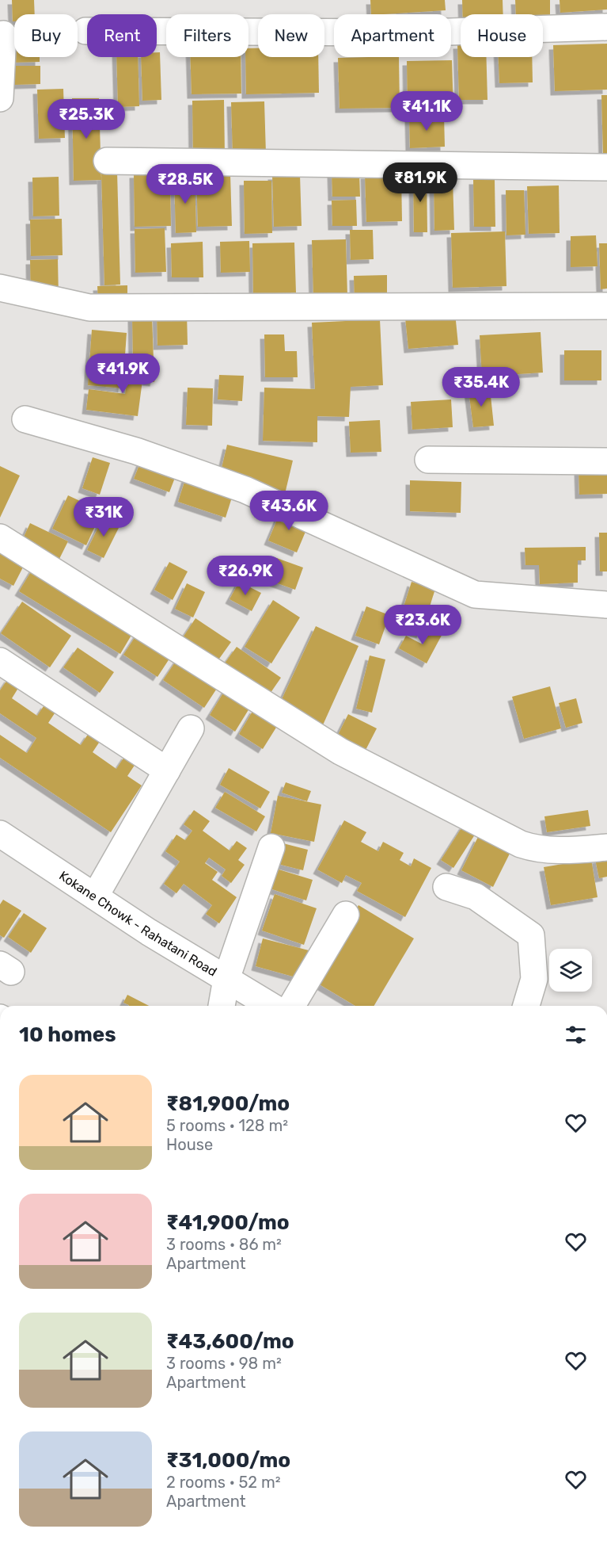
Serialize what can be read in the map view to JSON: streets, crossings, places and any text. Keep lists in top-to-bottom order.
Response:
{
  "streets": {
    "street": ["Kokane Chowk - Rahatani Road"]
  },
  "page": {
    "chip": [
      "Buy",
      "Rent",
      "Filters",
      "New",
      "Apartment",
      "House"
    ],
    "price": [
      "₹41.1K",
      "₹25.3K",
      "₹81.9K",
      "₹28.5K",
      "₹41.9K",
      "₹35.4K",
      "₹43.6K",
      "₹31K",
      "₹26.9K",
      "₹23.6K"
    ],
    "heading": "10 homes",
    "list": [
      {
        "name": "₹81,900/mo",
        "note": "5 rooms · 128 m² · House"
      },
      {
        "name": "₹41,900/mo",
        "note": "3 rooms · 86 m² · Apartment"
      },
      {
        "name": "₹43,600/mo",
        "note": "3 rooms · 98 m² · Apartment"
      },
      {
        "name": "₹31,000/mo",
        "note": "2 rooms · 52 m² · Apartment"
      }
    ]
  }
}
